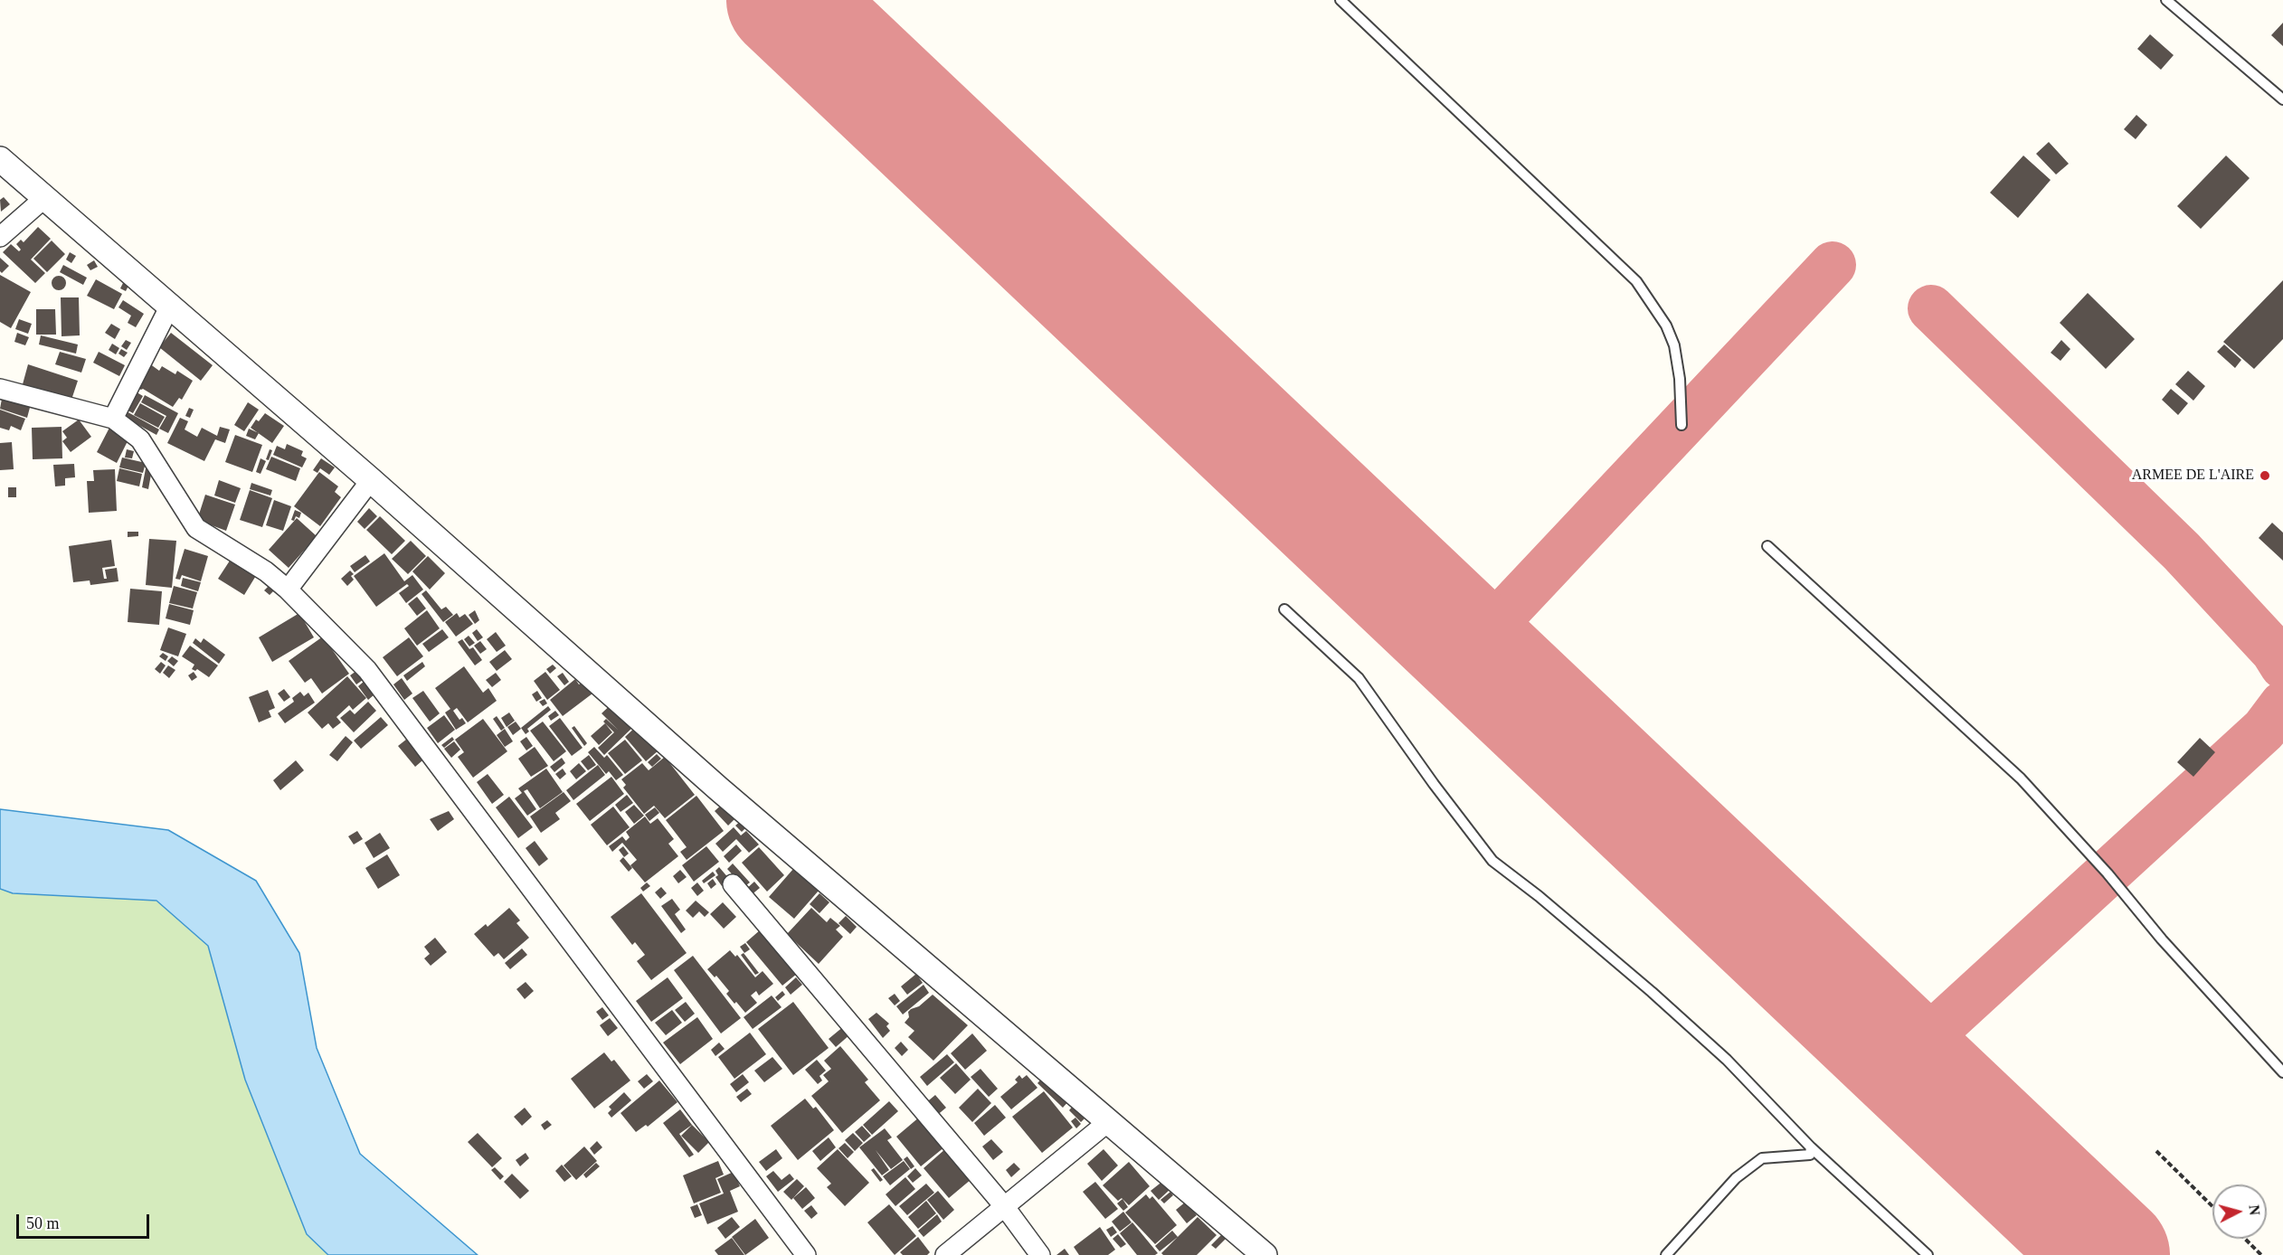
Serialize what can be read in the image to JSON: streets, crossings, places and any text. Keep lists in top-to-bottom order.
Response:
{
  "places": ["ARMEE DE L'AIRE"],
  "scale_bar": "50 m",
  "north": "right"
}
